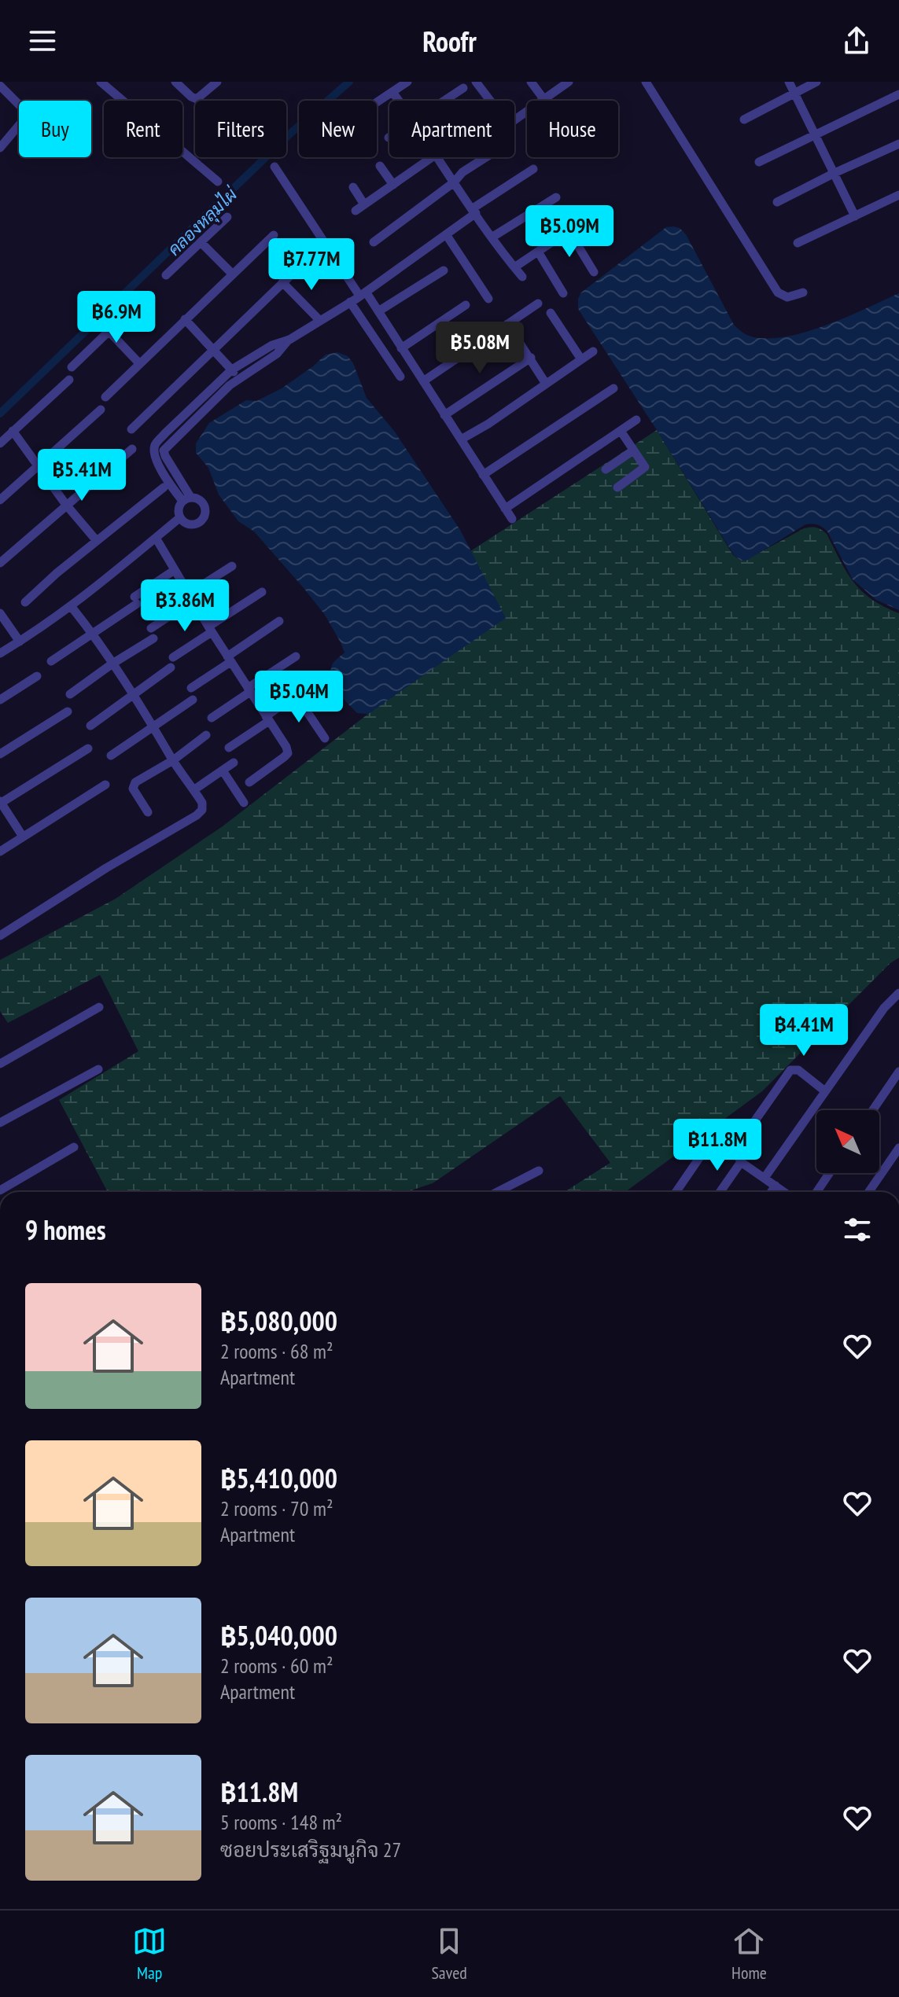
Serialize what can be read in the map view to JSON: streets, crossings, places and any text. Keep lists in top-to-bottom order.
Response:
{
  "water": ["คลองหลุมไผ่"],
  "north": "top left",
  "page": {
    "header": "Roofr",
    "chip": [
      "Buy",
      "Rent",
      "Filters",
      "New",
      "Apartment",
      "House"
    ],
    "price": [
      "฿5.09M",
      "฿7.77M",
      "฿6.9M",
      "฿5.08M",
      "฿5.41M",
      "฿3.86M",
      "฿5.04M",
      "฿4.41M",
      "฿11.8M"
    ],
    "heading": "9 homes",
    "list": [
      {
        "name": "฿5,080,000",
        "note": "2 rooms · 68 m² · Apartment"
      },
      {
        "name": "฿5,410,000",
        "note": "2 rooms · 70 m² · Apartment"
      },
      {
        "name": "฿5,040,000",
        "note": "2 rooms · 60 m² · Apartment"
      },
      {
        "name": "฿11.8M",
        "note": "5 rooms · 148 m² · ซอยประเสริฐมนูกิจ 27"
      }
    ],
    "tabs": ["Map", "Saved", "Home"]
  }
}
